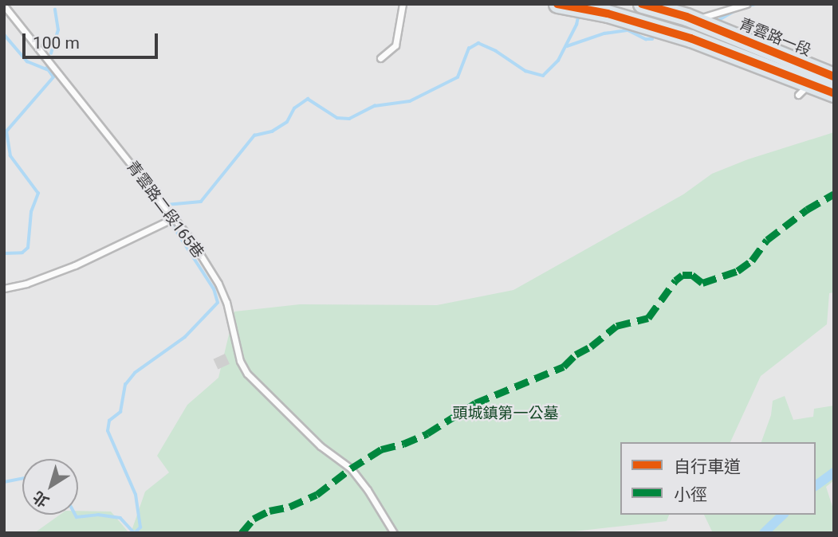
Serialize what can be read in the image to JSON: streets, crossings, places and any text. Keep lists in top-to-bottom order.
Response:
{
  "streets": {
    "main road": ["青雲路一段"],
    "lane": ["青雲路二段165巷"]
  },
  "parks": ["頭城鎮第一公墓"],
  "legend": ["自行車道", "小徑"],
  "scale_bar": "100 m",
  "north": "bottom left"
}
